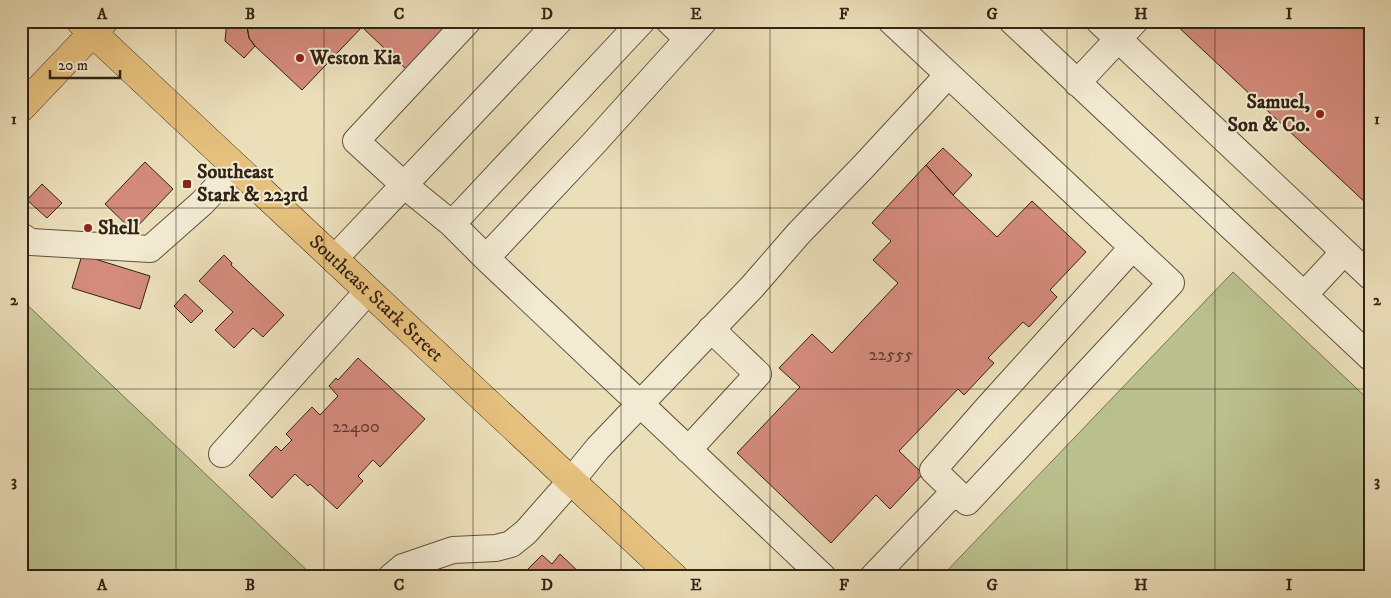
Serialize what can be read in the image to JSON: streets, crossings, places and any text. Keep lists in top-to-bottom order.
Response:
{
  "streets": {
    "main road": ["Southeast Stark Street"]
  },
  "places": {
    "other": ["Weston Kia", "Samuel, Son & Co.", "Shell"],
    "transit": ["Southeast Stark & 223rd"]
  },
  "house_numbers": ["22555", "22400"],
  "scale_bar": "20 m",
  "grid": {
    "columns": [
      "A",
      "B",
      "C",
      "D",
      "E",
      "F",
      "G",
      "H",
      "I"
    ],
    "rows": ["1", "2", "3"]
  }
}
